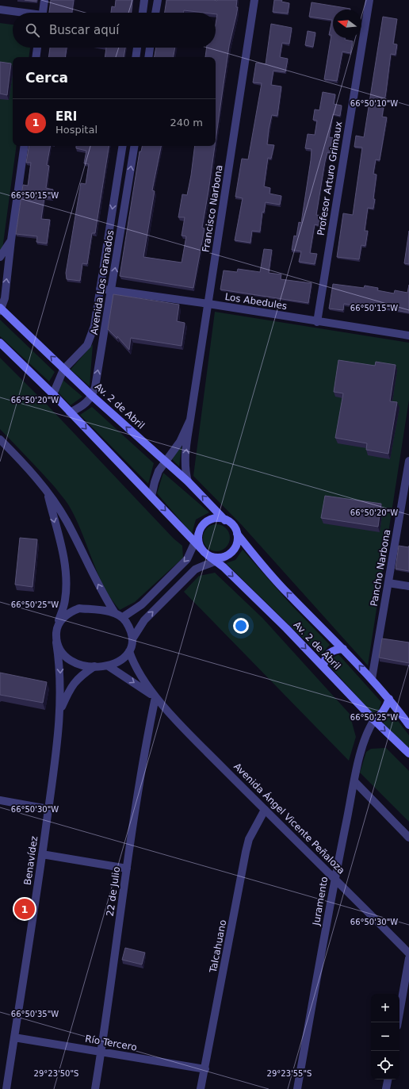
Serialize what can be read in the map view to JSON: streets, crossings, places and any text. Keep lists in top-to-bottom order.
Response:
{
  "streets": {
    "main road": ["Av. 2 de Abril"],
    "street": [
      "Profesor Arturo Grimaux",
      "Francisco Narbona",
      "Avenida Los Granados",
      "Los Abedules",
      "Pancho Narbona",
      "Avenida Ángel Vicente Peñaloza",
      "Benavídez",
      "22 de Julio",
      "Juramento",
      "Talcahuano",
      "Río Tercero"
    ]
  },
  "crossings": [
    ["Profesor Arturo Grimaux", "Los Abedules"],
    ["Francisco Narbona", "Los Abedules"],
    ["Francisco Narbona", "Av. 2 de Abril"],
    ["Avenida Los Granados", "Los Abedules"],
    ["Avenida Los Granados", "Av. 2 de Abril"],
    ["Av. 2 de Abril", "Pancho Narbona"],
    ["Av. 2 de Abril", "Juramento"],
    ["Avenida Ángel Vicente Peñaloza", "Benavídez"],
    ["Avenida Ángel Vicente Peñaloza", "22 de Julio"],
    ["Avenida Ángel Vicente Peñaloza", "Juramento"],
    ["Avenida Ángel Vicente Peñaloza", "Talcahuano"],
    ["Benavídez", "Río Tercero"],
    ["22 de Julio", "Río Tercero"],
    ["Talcahuano", "Río Tercero"]
  ],
  "north": "left",
  "page": {
    "search": "Buscar aquí",
    "heading": "Cerca",
    "list": [
      {
        "mark": "1",
        "name": "ERI",
        "note": "Hospital",
        "value": "240 m"
      }
    ],
    "pins": "1",
    "map_buttons": ["+", "−"]
  },
  "coordinates": [
    "66°50'10\"W",
    "66°50'15\"W",
    "66°50'20\"W",
    "66°50'25\"W",
    "66°50'30\"W",
    "66°50'35\"W",
    "29°23'50\"S",
    "29°23'55\"S"
  ]
}
